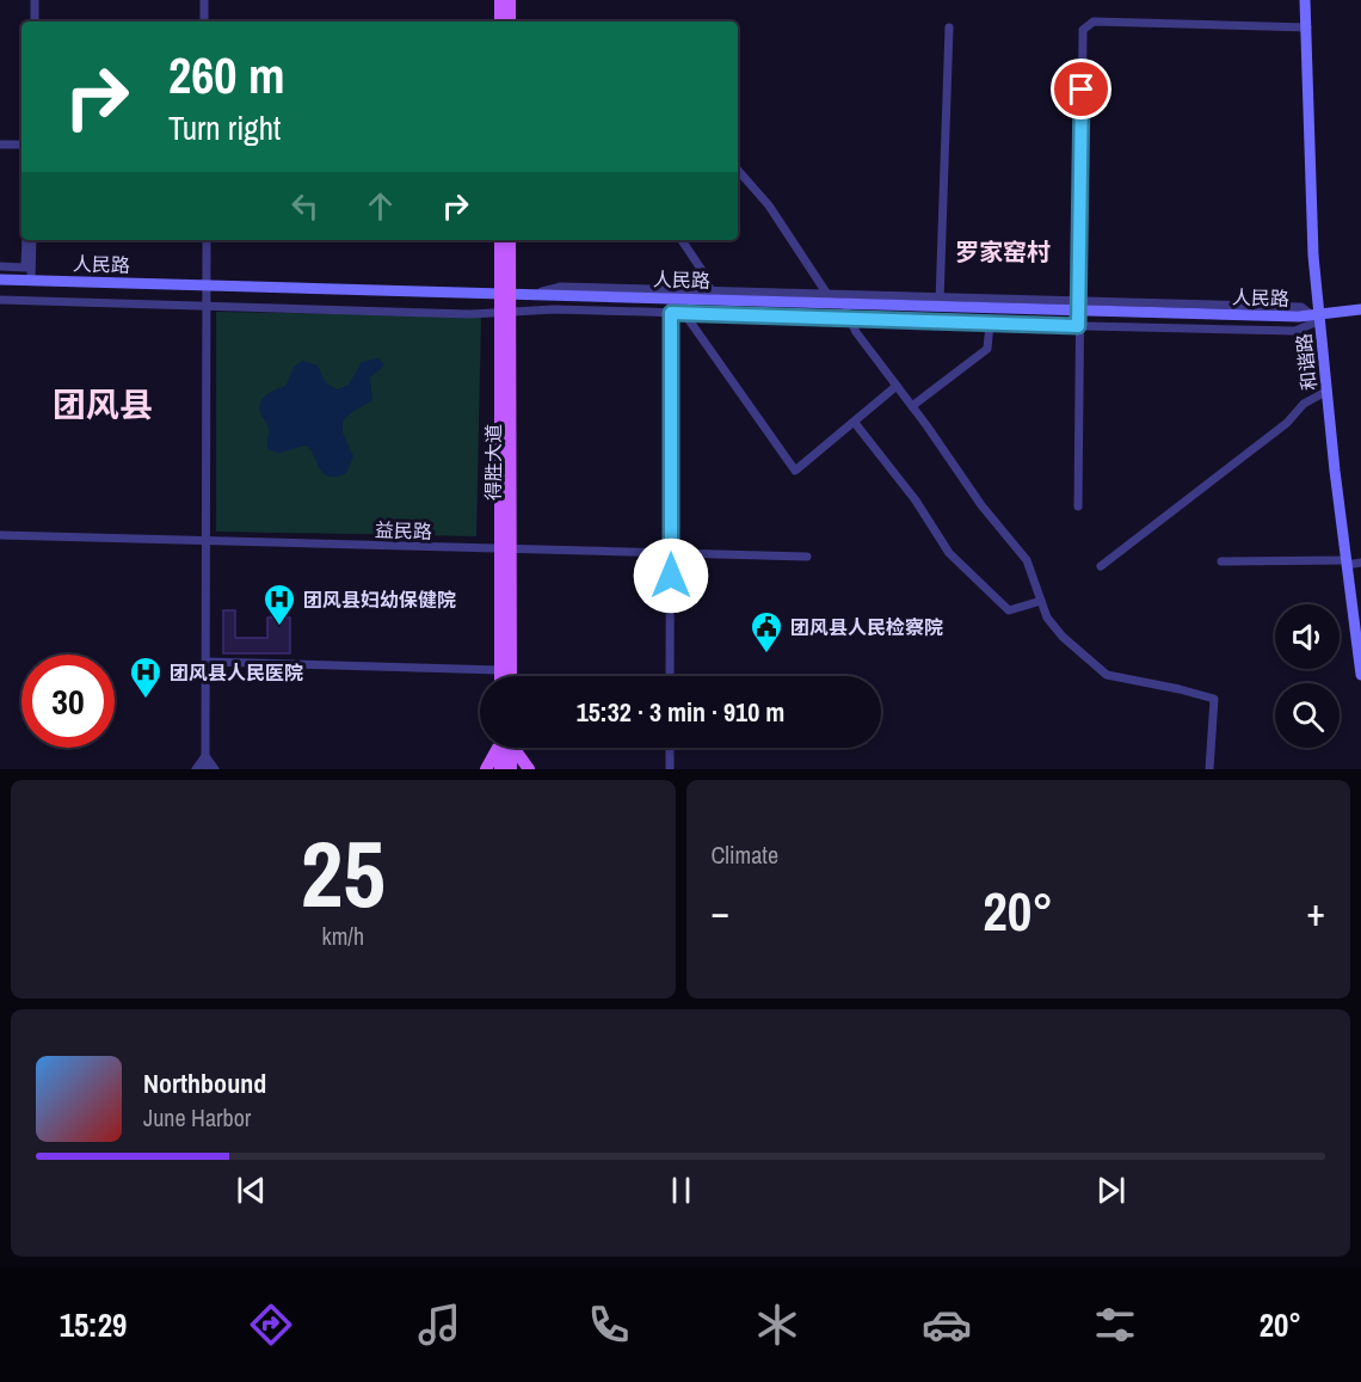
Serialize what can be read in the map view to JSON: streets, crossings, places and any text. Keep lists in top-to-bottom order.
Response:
{
  "streets": {
    "main road": ["得胜大道"],
    "street": ["人民路", "和谐路", "益民路"]
  },
  "crossings": [
    ["人民路", "和谐路"],
    ["人民路", "得胜大道"],
    ["得胜大道", "益民路"]
  ],
  "districts": ["罗家窑村", "团风县"],
  "places": {
    "hospital": ["团风县妇幼保健院", "团风县人民医院"],
    "public building": ["团风县人民检察院"]
  },
  "page": {
    "turn": ["260 m", "Turn right"],
    "limit": "30",
    "trip": "15:32 · 3 min · 910 m",
    "tile": [
      ["25", "km/h"],
      "Climate"
    ],
    "heat": ["−", "20°", "+"],
    "song": ["Northbound", "June Harbor"],
    "tabs": ["15:29", "20°"]
  }
}
